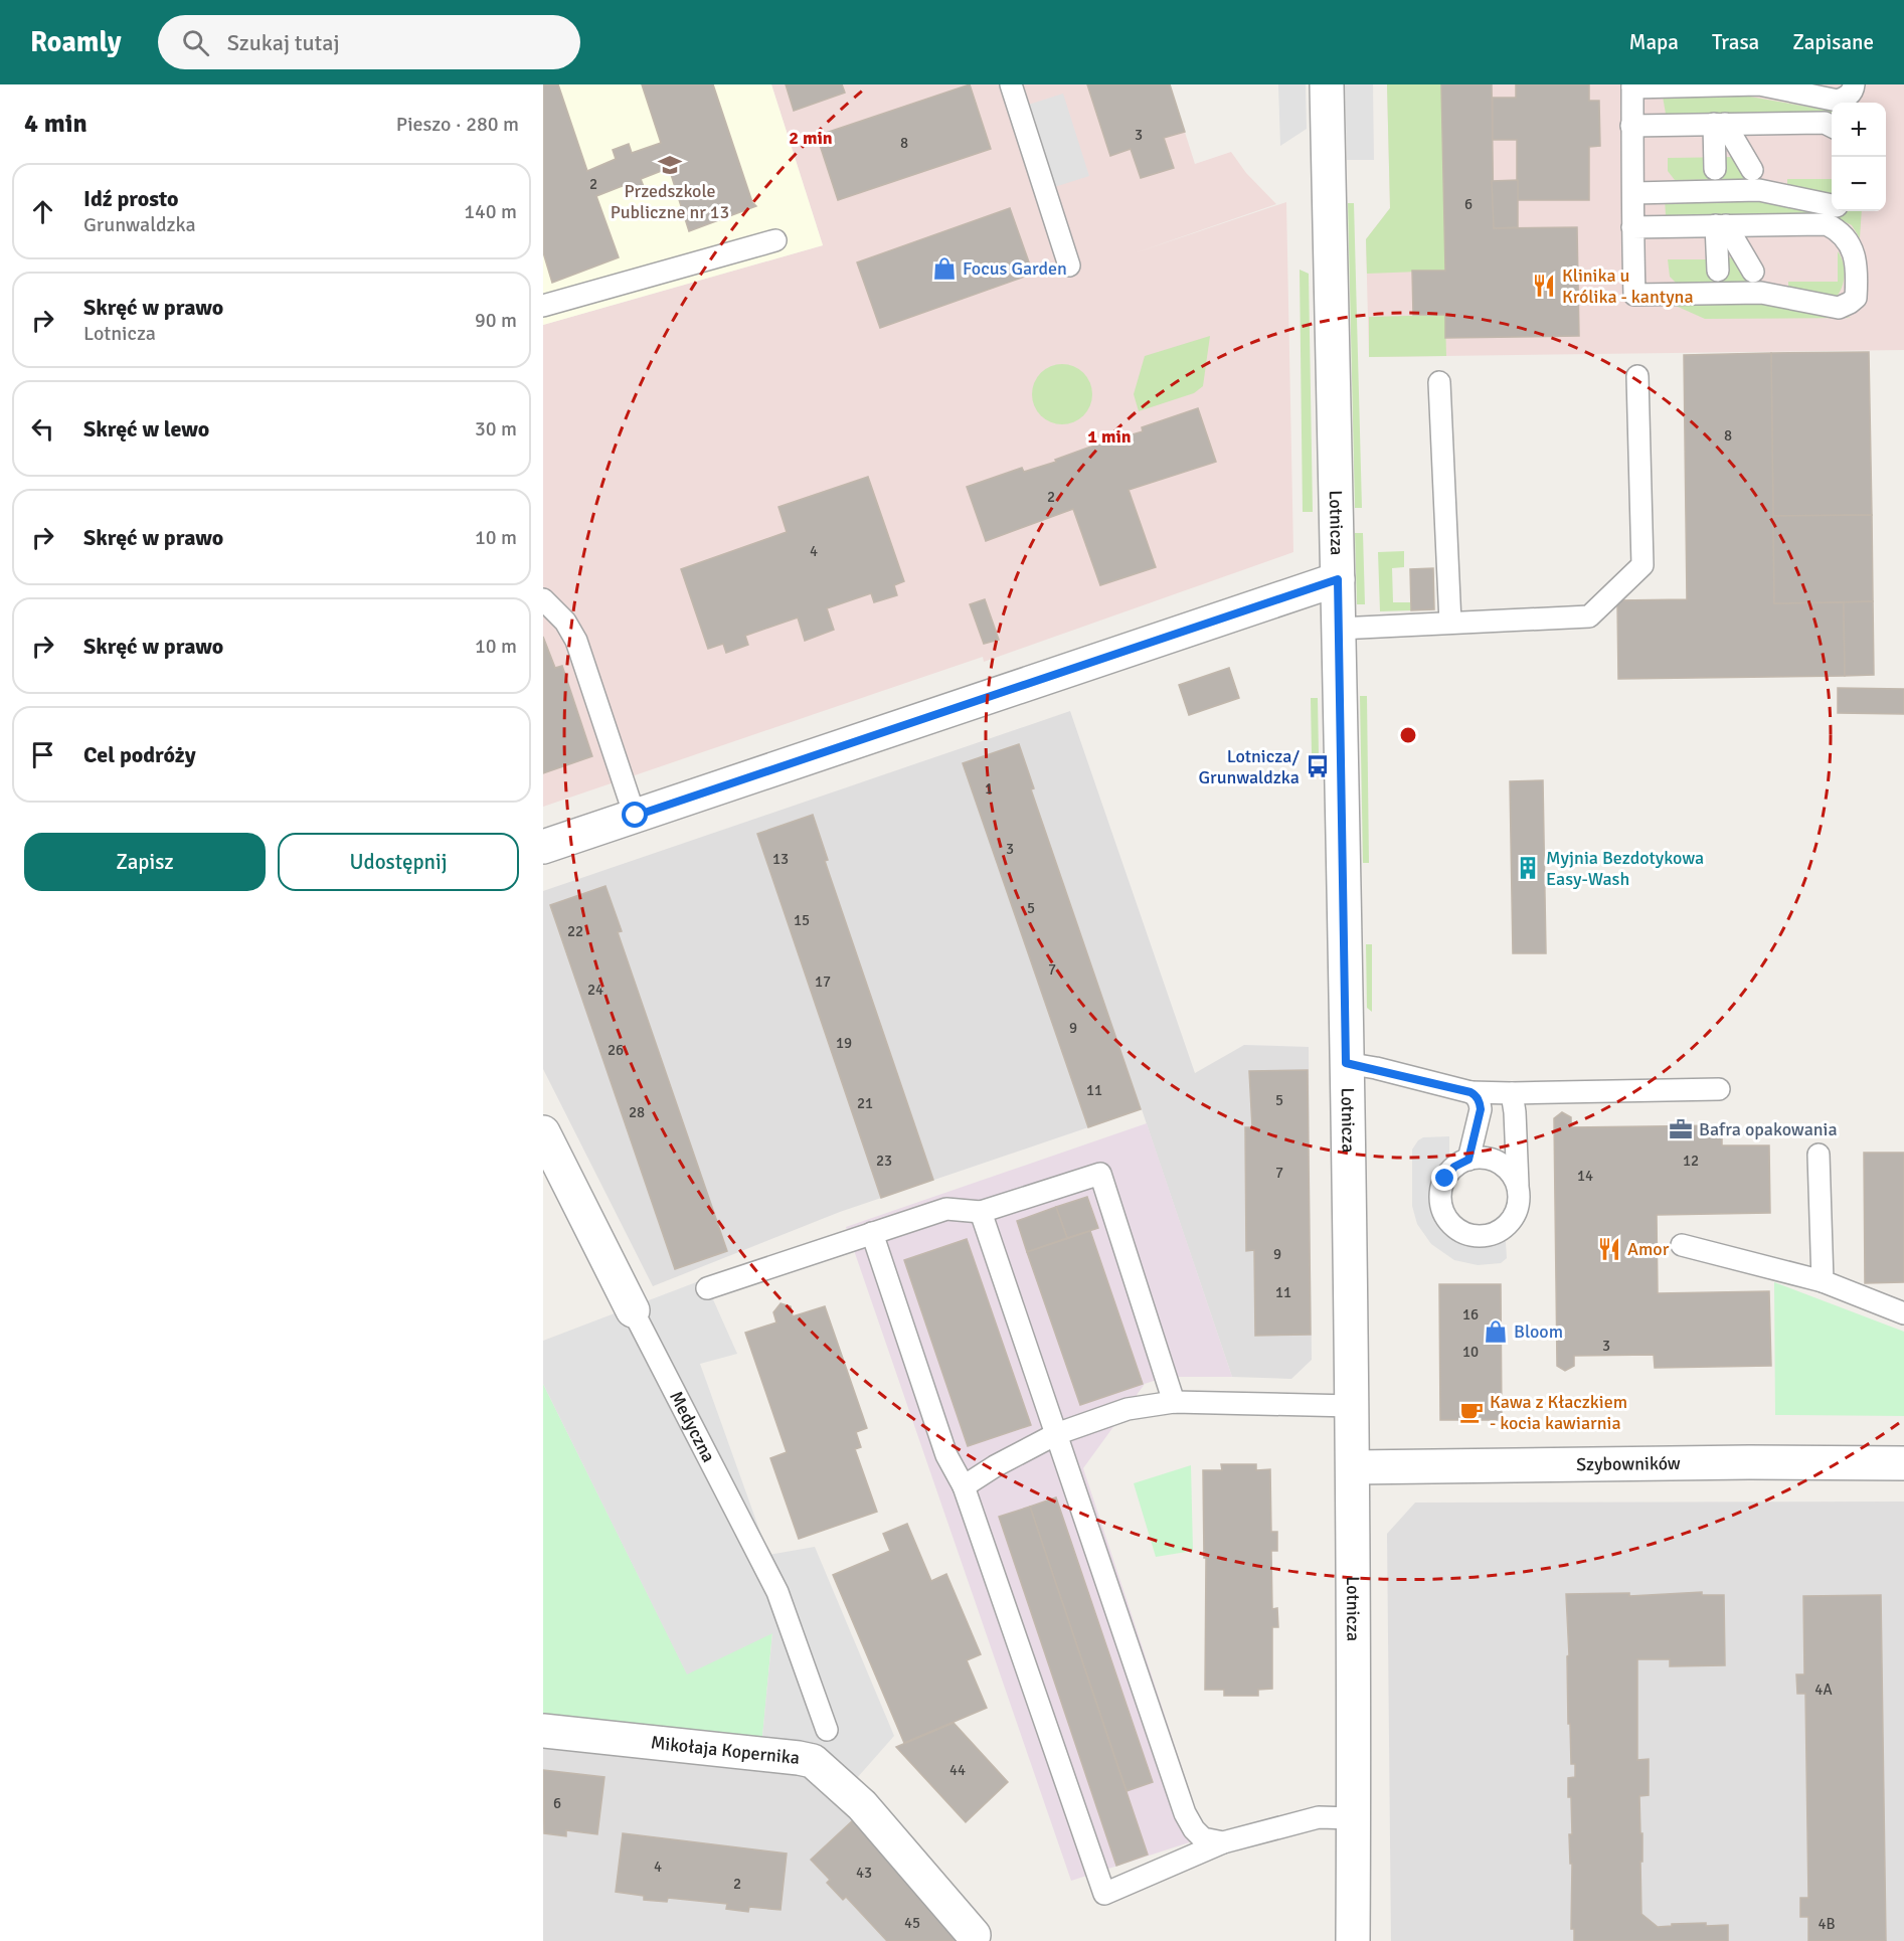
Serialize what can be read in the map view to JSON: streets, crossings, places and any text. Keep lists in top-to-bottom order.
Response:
{
  "streets": {
    "street": [
      "Lotnicza",
      "Medyczna",
      "Szybowników",
      "Mikołaja Kopernika"
    ]
  },
  "crossings": [
    ["Lotnicza", "Szybowników"]
  ],
  "places": {
    "school or university": ["Przedszkole Publiczne nr 13"],
    "shop": ["Focus Garden", "Bloom"],
    "restaurant": ["Klinika u Królika - kantyna", "Amor"],
    "bus stop": ["Lotnicza/ Grunwaldzka"],
    "building": ["Myjnia Bezdotykowa Easy-Wash"],
    "office": ["Bafra opakowania"],
    "cafe": ["Kawa z Kłaczkiem - kocia kawiarnia"]
  },
  "house_numbers": [
    "3",
    "8",
    "2",
    "6",
    "8",
    "2",
    "4",
    "1",
    "3",
    "13",
    "5",
    "15",
    "22",
    "7",
    "17",
    "24",
    "9",
    "19",
    "26",
    "11",
    "5",
    "21",
    "28",
    "23",
    "12",
    "7",
    "14",
    "9",
    "11",
    "16",
    "3",
    "10",
    "4A",
    "44",
    "6",
    "4",
    "43",
    "2",
    "45",
    "4B"
  ],
  "page": {
    "header": "Roamly",
    "search": "Szukaj tutaj",
    "nav": ["Mapa", "Trasa", "Zapisane"],
    "heading": ["4 min", "Pieszo · 280 m"],
    "map_buttons": ["+", "−"],
    "list": [
      ["Idź prosto", "Grunwaldzka", "140 m"],
      ["Skręć w prawo", "Lotnicza", "90 m"],
      ["Skręć w lewo", "30 m"],
      ["Skręć w prawo", "10 m"],
      ["Skręć w prawo", "10 m"],
      "Cel podróży"
    ],
    "buttons": ["Zapisz", "Udostępnij"]
  },
  "rings": ["2 min", "1 min"]
}
